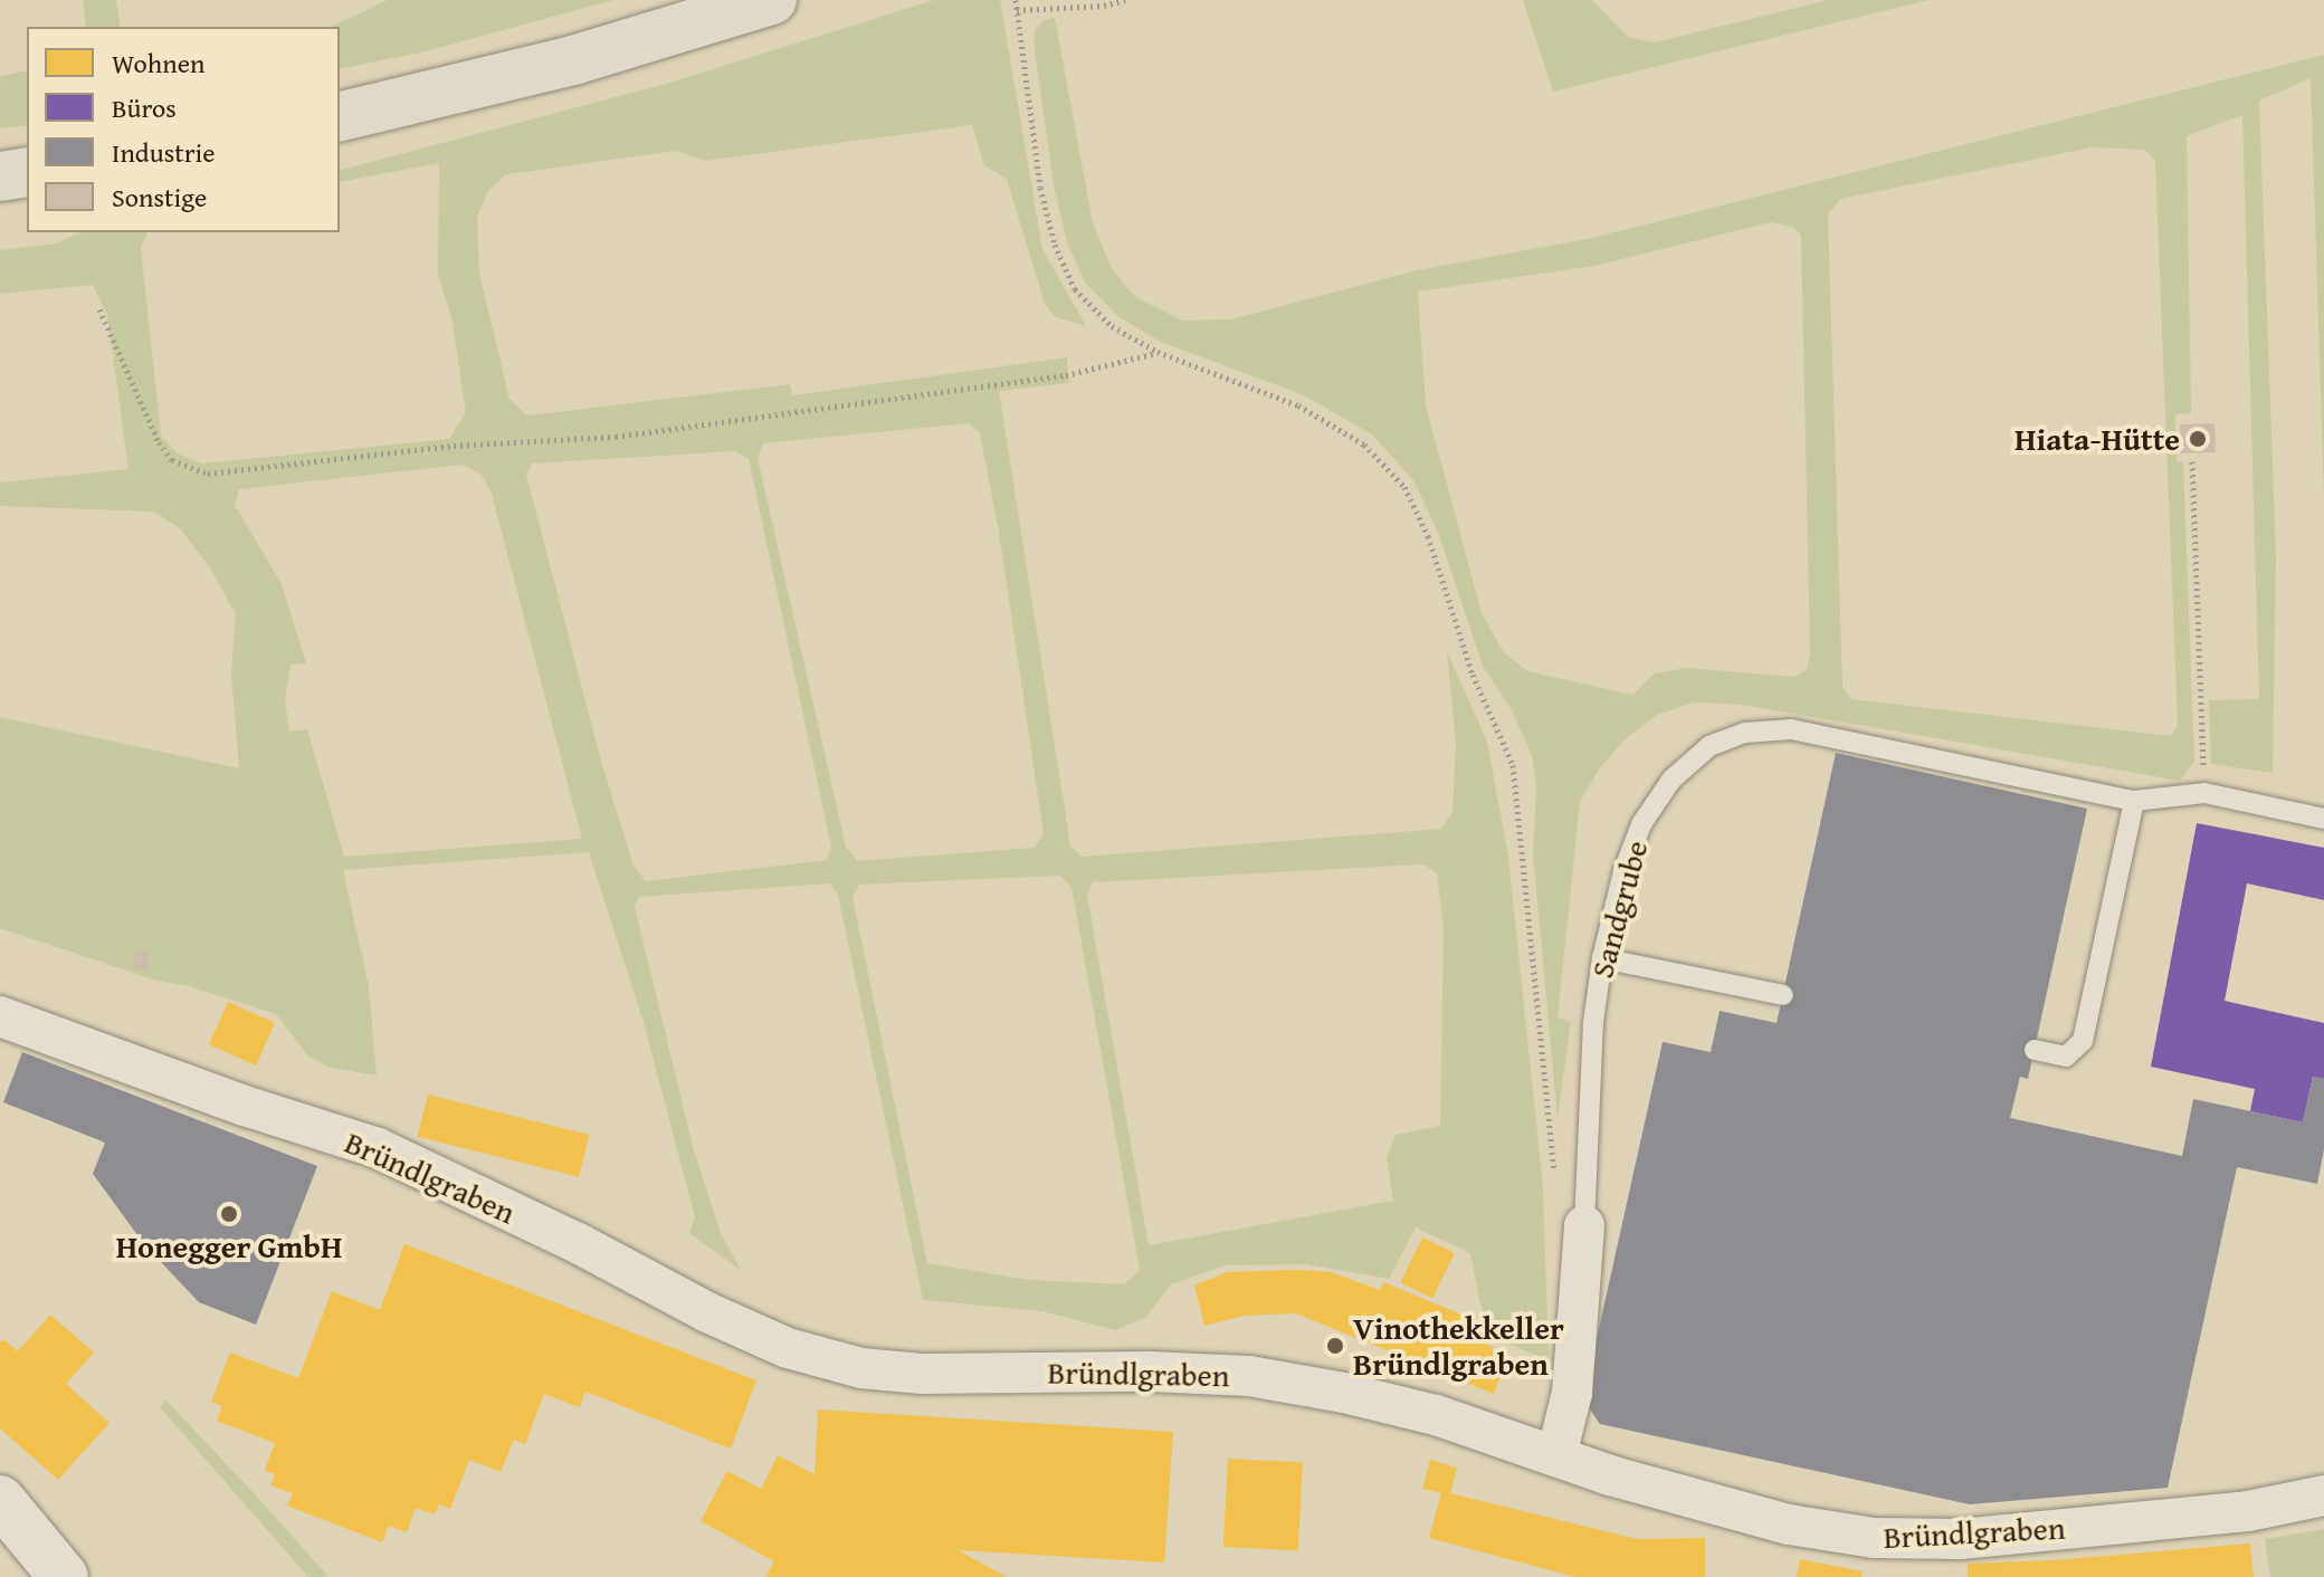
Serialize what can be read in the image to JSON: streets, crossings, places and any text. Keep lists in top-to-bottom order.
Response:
{
  "streets": {
    "street": ["Sandgrube", "Bründlgraben"]
  },
  "crossings": [
    ["Sandgrube", "Bründlgraben"]
  ],
  "places": ["Hiata-Hütte", "Honegger GmbH", "Vinothekkeller Bründlgraben"],
  "legend": [
    "Wohnen",
    "Büros",
    "Industrie",
    "Sonstige"
  ]
}
